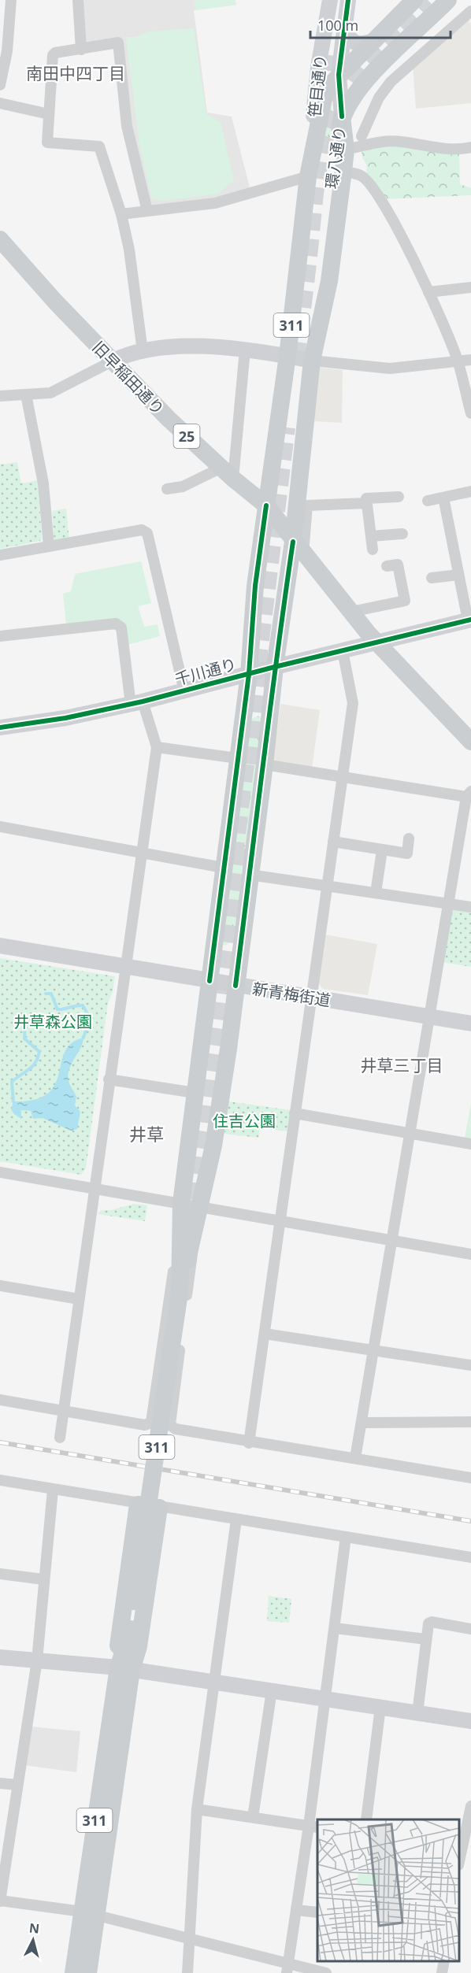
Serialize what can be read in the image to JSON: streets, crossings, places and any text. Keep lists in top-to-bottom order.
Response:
{
  "streets": {
    "main road": [
      "笹目通り",
      "環八通り",
      "311",
      "旧早稲田通り",
      "25",
      "千川通り",
      "新青梅街道"
    ]
  },
  "crossings": [
    ["笹目通り", "環八通り"],
    ["笹目通り", "311"],
    ["環八通り", "311"],
    ["311", "旧早稲田通り"],
    ["311", "千川通り"],
    ["311", "新青梅街道"],
    ["旧早稲田通り", "千川通り"]
  ],
  "districts": ["南田中四丁目", "井草三丁目", "井草"],
  "parks": ["井草森公園", "住吉公園"],
  "scale_bar": "100 m",
  "north": "top"
}
